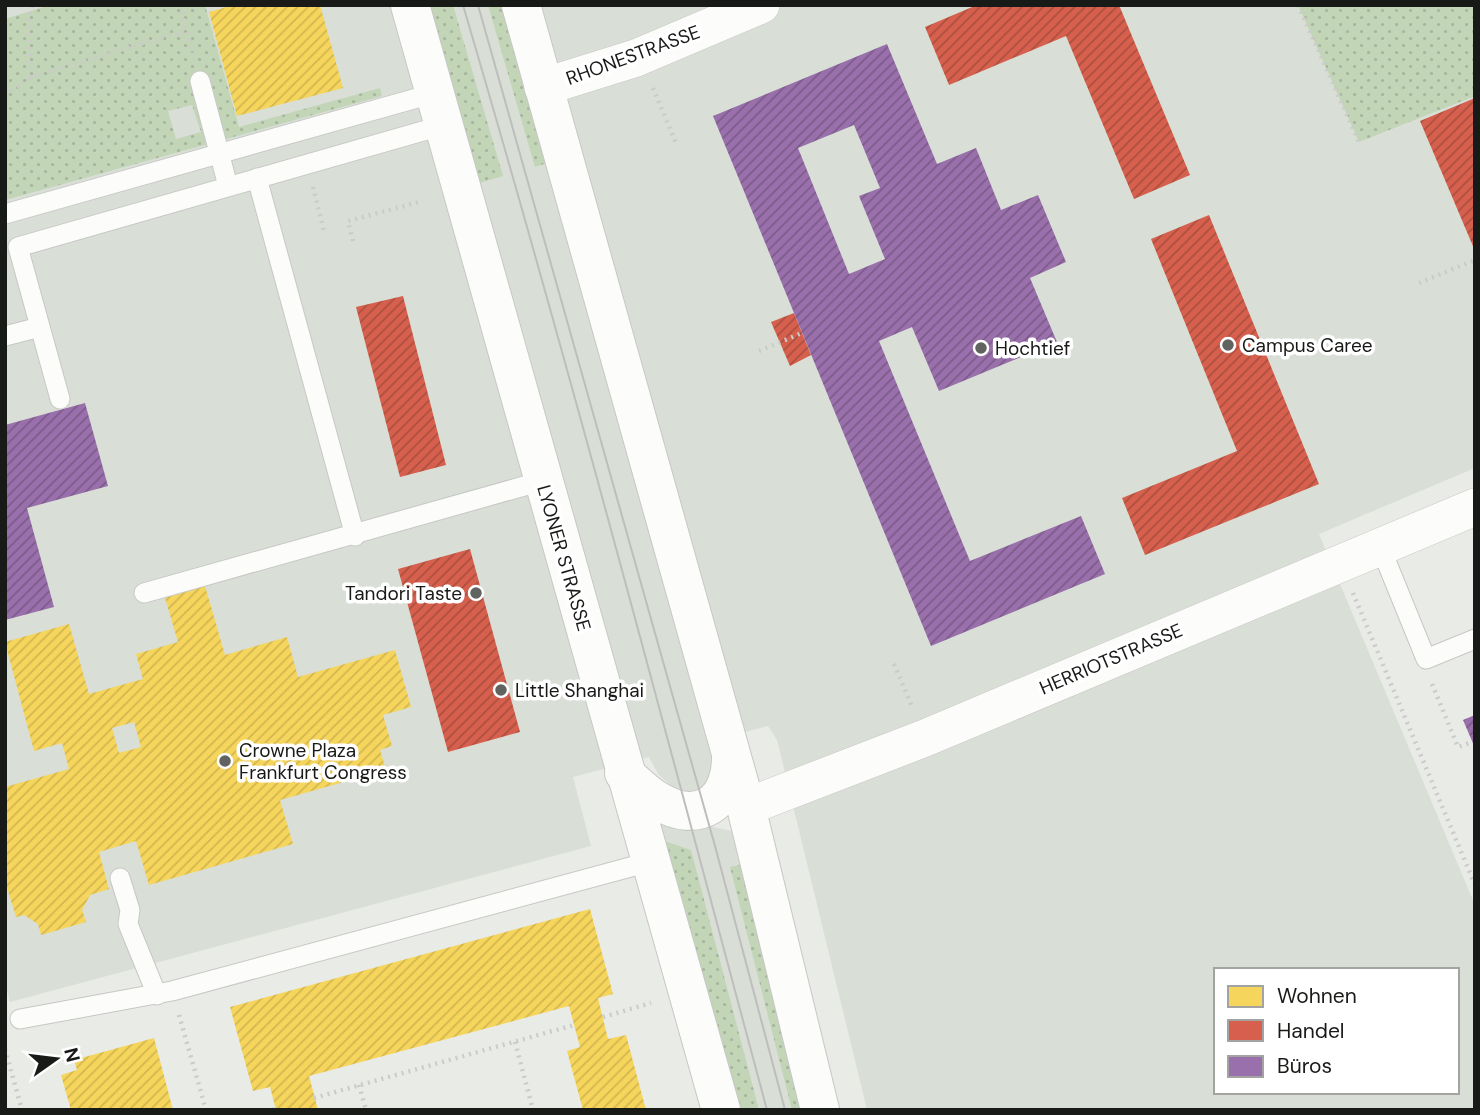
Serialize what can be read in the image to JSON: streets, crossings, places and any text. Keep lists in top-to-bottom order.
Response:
{
  "streets": {
    "main road": ["LYONER STRASSE"],
    "street": ["RHONESTRASSE", "HERRIOTSTRASSE"]
  },
  "places": [
    "Campus Caree",
    "Hochtief",
    "Tandori Taste",
    "Little Shanghai",
    "Crowne Plaza Frankfurt Congress"
  ],
  "legend": ["Wohnen", "Handel", "Büros"],
  "north": "right"
}
